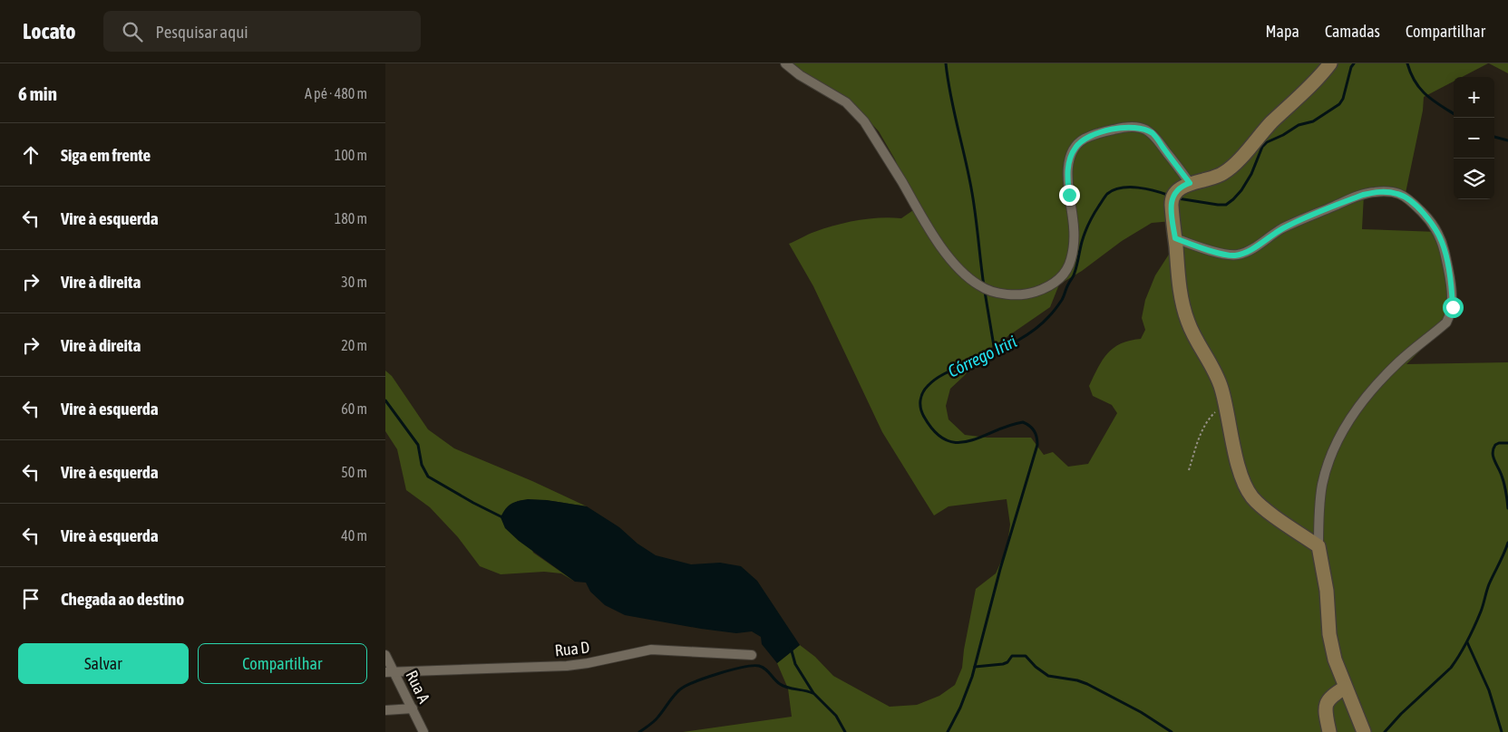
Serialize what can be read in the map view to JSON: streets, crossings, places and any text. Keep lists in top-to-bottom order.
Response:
{
  "streets": {
    "street": ["Rua D", "Rua A"]
  },
  "crossings": [
    ["Rua D", "Rua A"]
  ],
  "water": ["Córrego Iriri"],
  "page": {
    "header": "Locato",
    "search": "Pesquisar aqui",
    "nav": ["Mapa", "Camadas", "Compartilhar"],
    "heading": ["6 min", "A pé · 480 m"],
    "map_buttons": ["+", "−"],
    "list": [
      ["Siga em frente", "100 m"],
      ["Vire à esquerda", "180 m"],
      ["Vire à direita", "30 m"],
      ["Vire à direita", "20 m"],
      ["Vire à esquerda", "60 m"],
      ["Vire à esquerda", "50 m"],
      ["Vire à esquerda", "40 m"],
      "Chegada ao destino"
    ],
    "buttons": ["Salvar", "Compartilhar"]
  }
}
